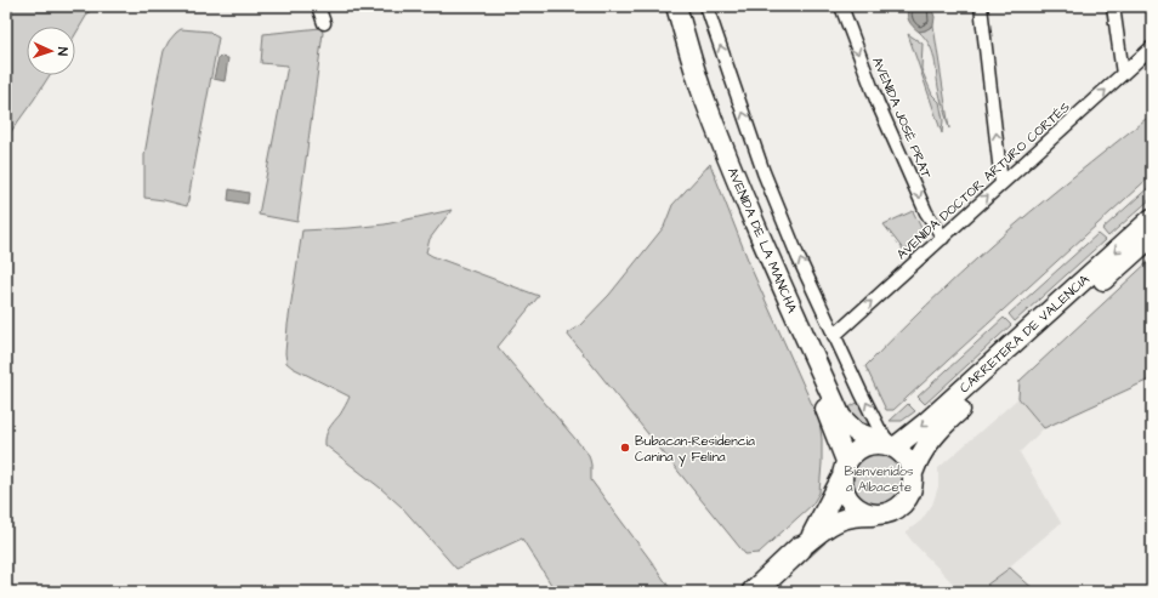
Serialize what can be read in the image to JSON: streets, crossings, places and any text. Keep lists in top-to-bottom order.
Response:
{
  "streets": {
    "main road": ["AVENIDA DE LA MANCHA", "CARRETERA DE VALENCIA"],
    "street": ["AVENIDA JOSÉ PRAT", "AVENIDA DOCTOR ARTURO CORTÉS"]
  },
  "crossings": [
    ["AVENIDA JOSÉ PRAT", "AVENIDA DOCTOR ARTURO CORTÉS"],
    ["AVENIDA DOCTOR ARTURO CORTÉS", "AVENIDA DE LA MANCHA"],
    ["AVENIDA DE LA MANCHA", "CARRETERA DE VALENCIA"]
  ],
  "one_way": ["AVENIDA DOCTOR ARTURO CORTÉS"],
  "parks": ["Bienvenidos a Albacete"],
  "places": ["Bubacan-Residencia Canina y Felina"],
  "north": "right"
}
